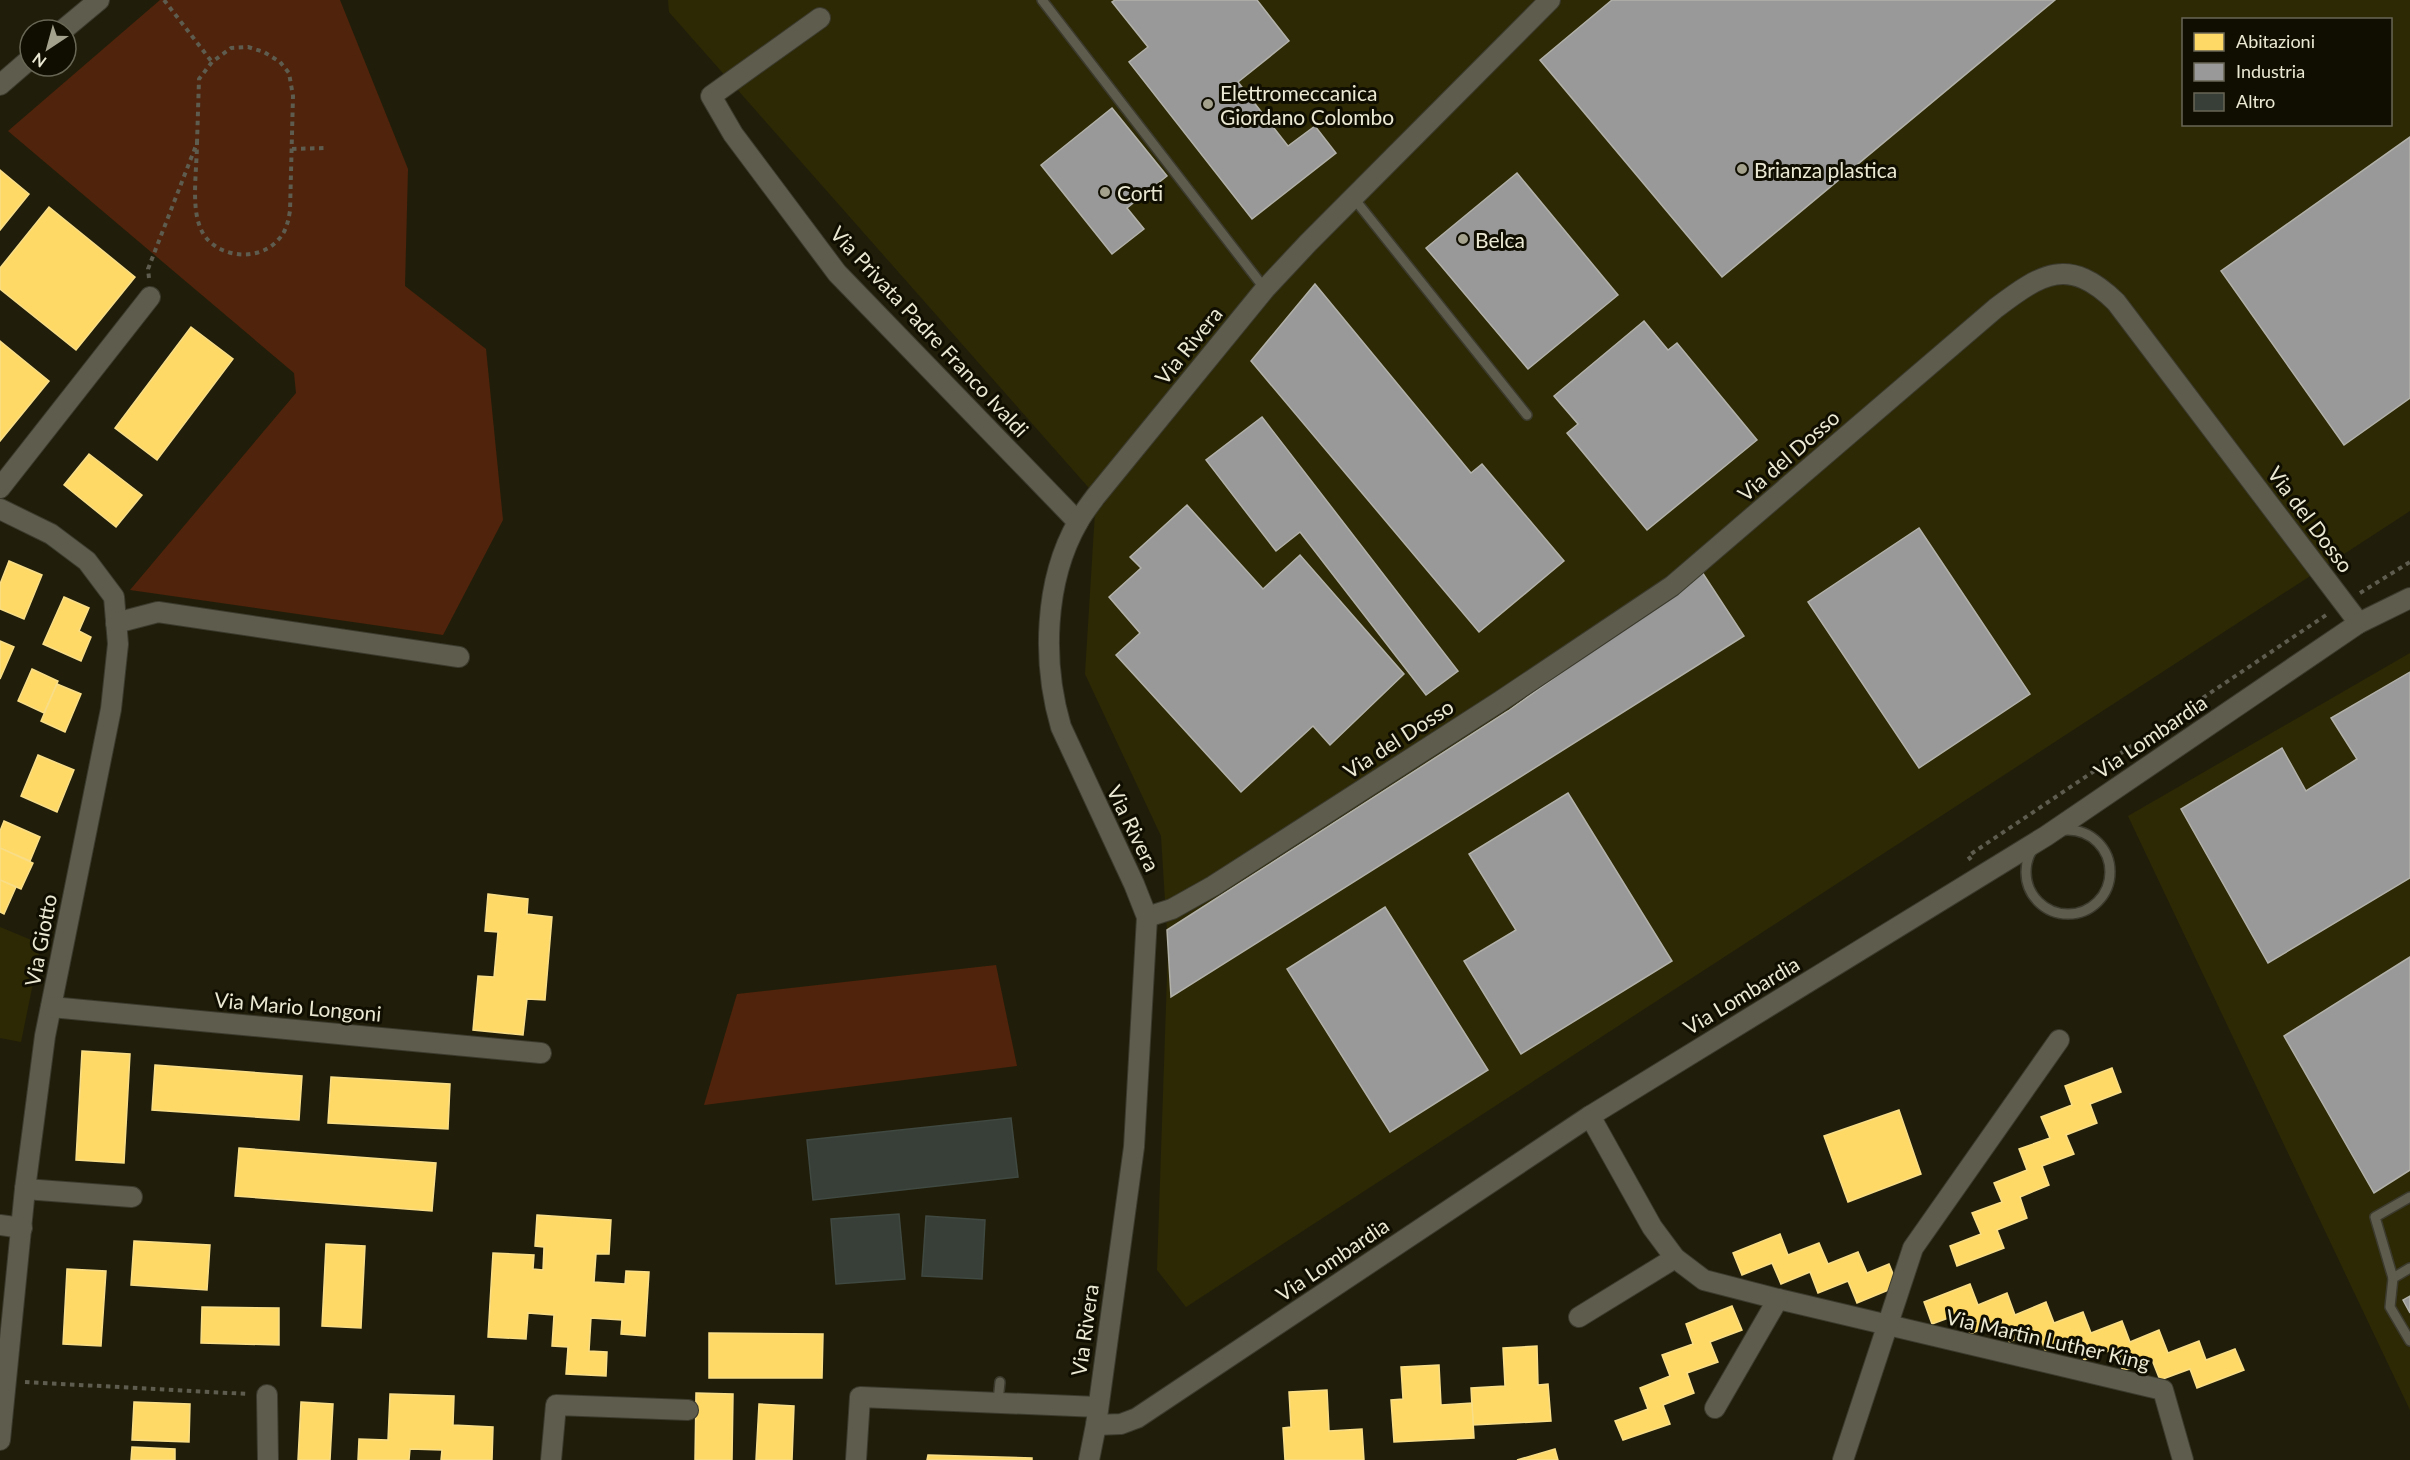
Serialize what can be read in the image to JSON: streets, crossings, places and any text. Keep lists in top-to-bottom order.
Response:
{
  "streets": {
    "street": [
      "Via Privata Padre Franco Ivaldi",
      "Via Rivera",
      "Via del Dosso",
      "Via Lombardia",
      "Via Giotto",
      "Via Mario Longoni",
      "Via Martin Luther King"
    ]
  },
  "crossings": [
    ["Via Privata Padre Franco Ivaldi", "Via Rivera"],
    ["Via Rivera", "Via del Dosso"],
    ["Via Rivera", "Via Lombardia"],
    ["Via del Dosso", "Via Lombardia"],
    ["Via Lombardia", "Via Martin Luther King"],
    ["Via Giotto", "Via Mario Longoni"]
  ],
  "places": [
    "Elettromeccanica Giordano Colombo",
    "Brianza plastica",
    "Corti",
    "Belca"
  ],
  "legend": ["Abitazioni", "Industria", "Altro"],
  "north": "bottom left"
}
